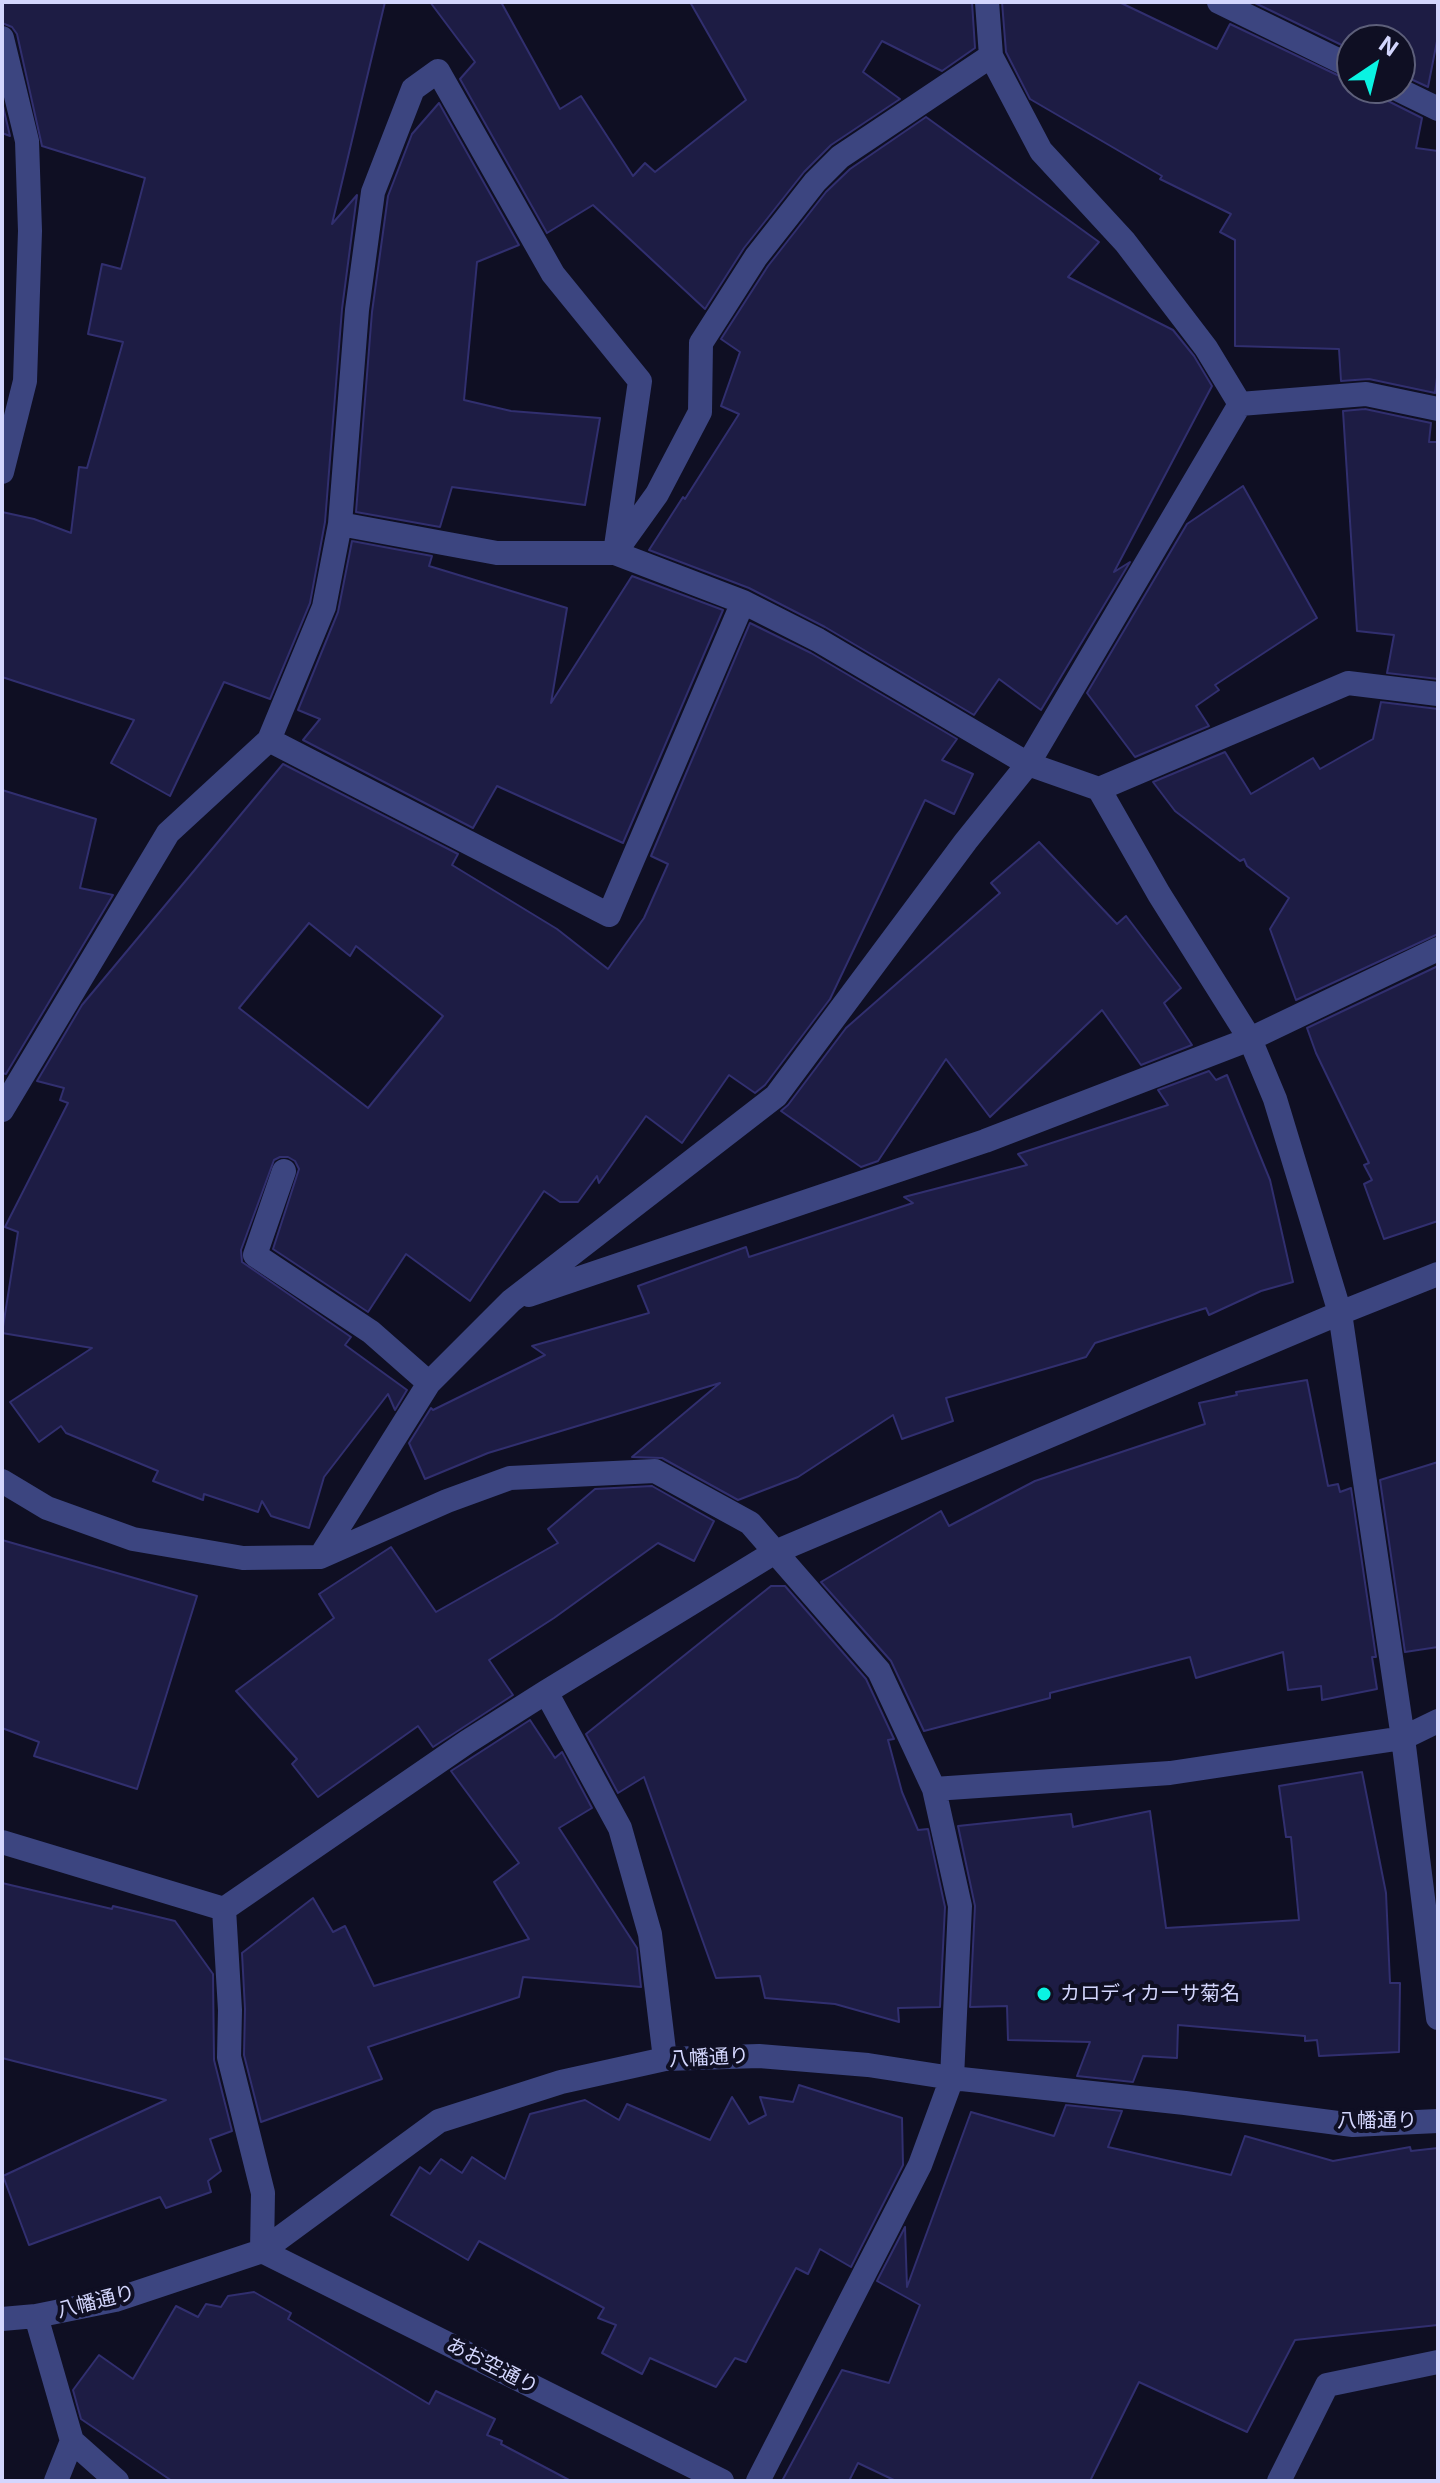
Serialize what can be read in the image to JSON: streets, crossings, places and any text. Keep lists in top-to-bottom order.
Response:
{
  "streets": {
    "street": ["八幡通り", "あお空通り"]
  },
  "crossings": [
    ["八幡通り", "あお空通り"]
  ],
  "places": ["カロディカーサ菊名"],
  "north": "top right"
}
